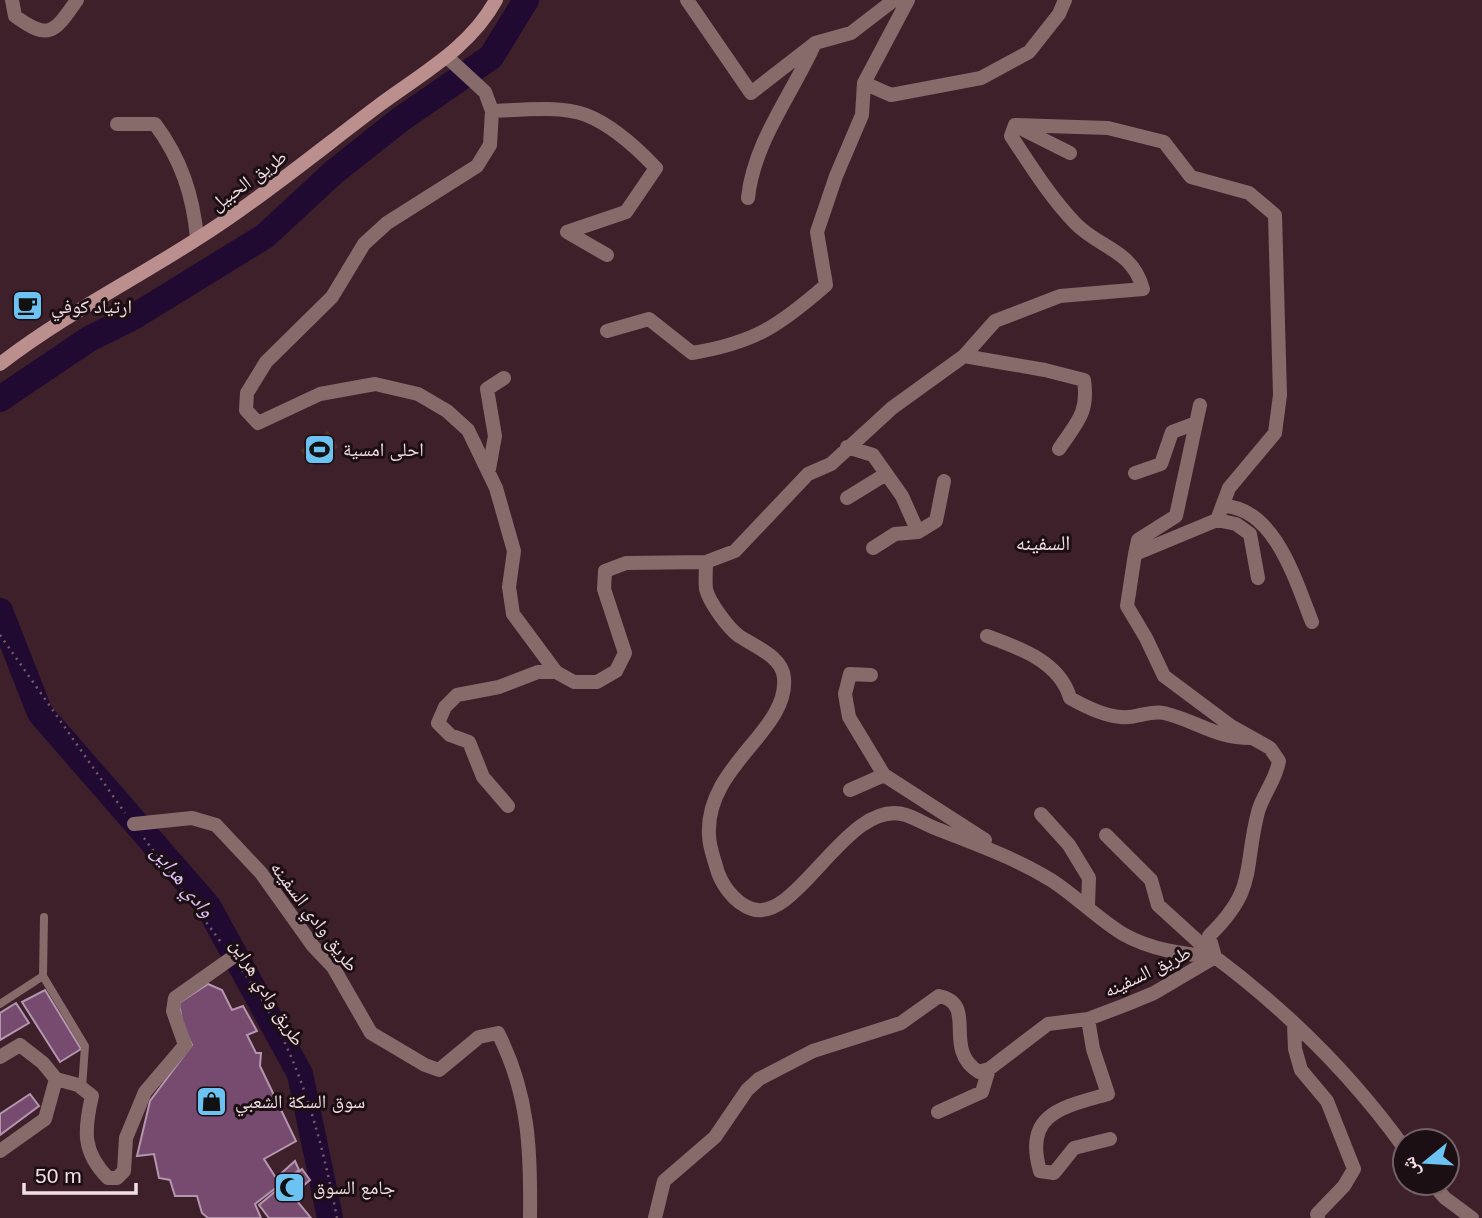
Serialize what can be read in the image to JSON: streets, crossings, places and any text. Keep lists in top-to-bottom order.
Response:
{
  "streets": {
    "street": ["طريق الحبيل", "طريق وادي السفينه", "طريق السفينه"],
    "path": ["طريق وادي هراين"]
  },
  "crossings": [
    ["طريق وادي السفينه", "طريق وادي هراين"]
  ],
  "districts": ["السفينه"],
  "water": ["وادي هراين"],
  "places": {
    "cafe": ["ارتياد كوفي"],
    "sports": ["احلى امسية"],
    "shop": ["سوق السكة الشعبي"],
    "mosque": ["جامع السوق"]
  },
  "scale_bar": "50 m",
  "north": "left"
}
